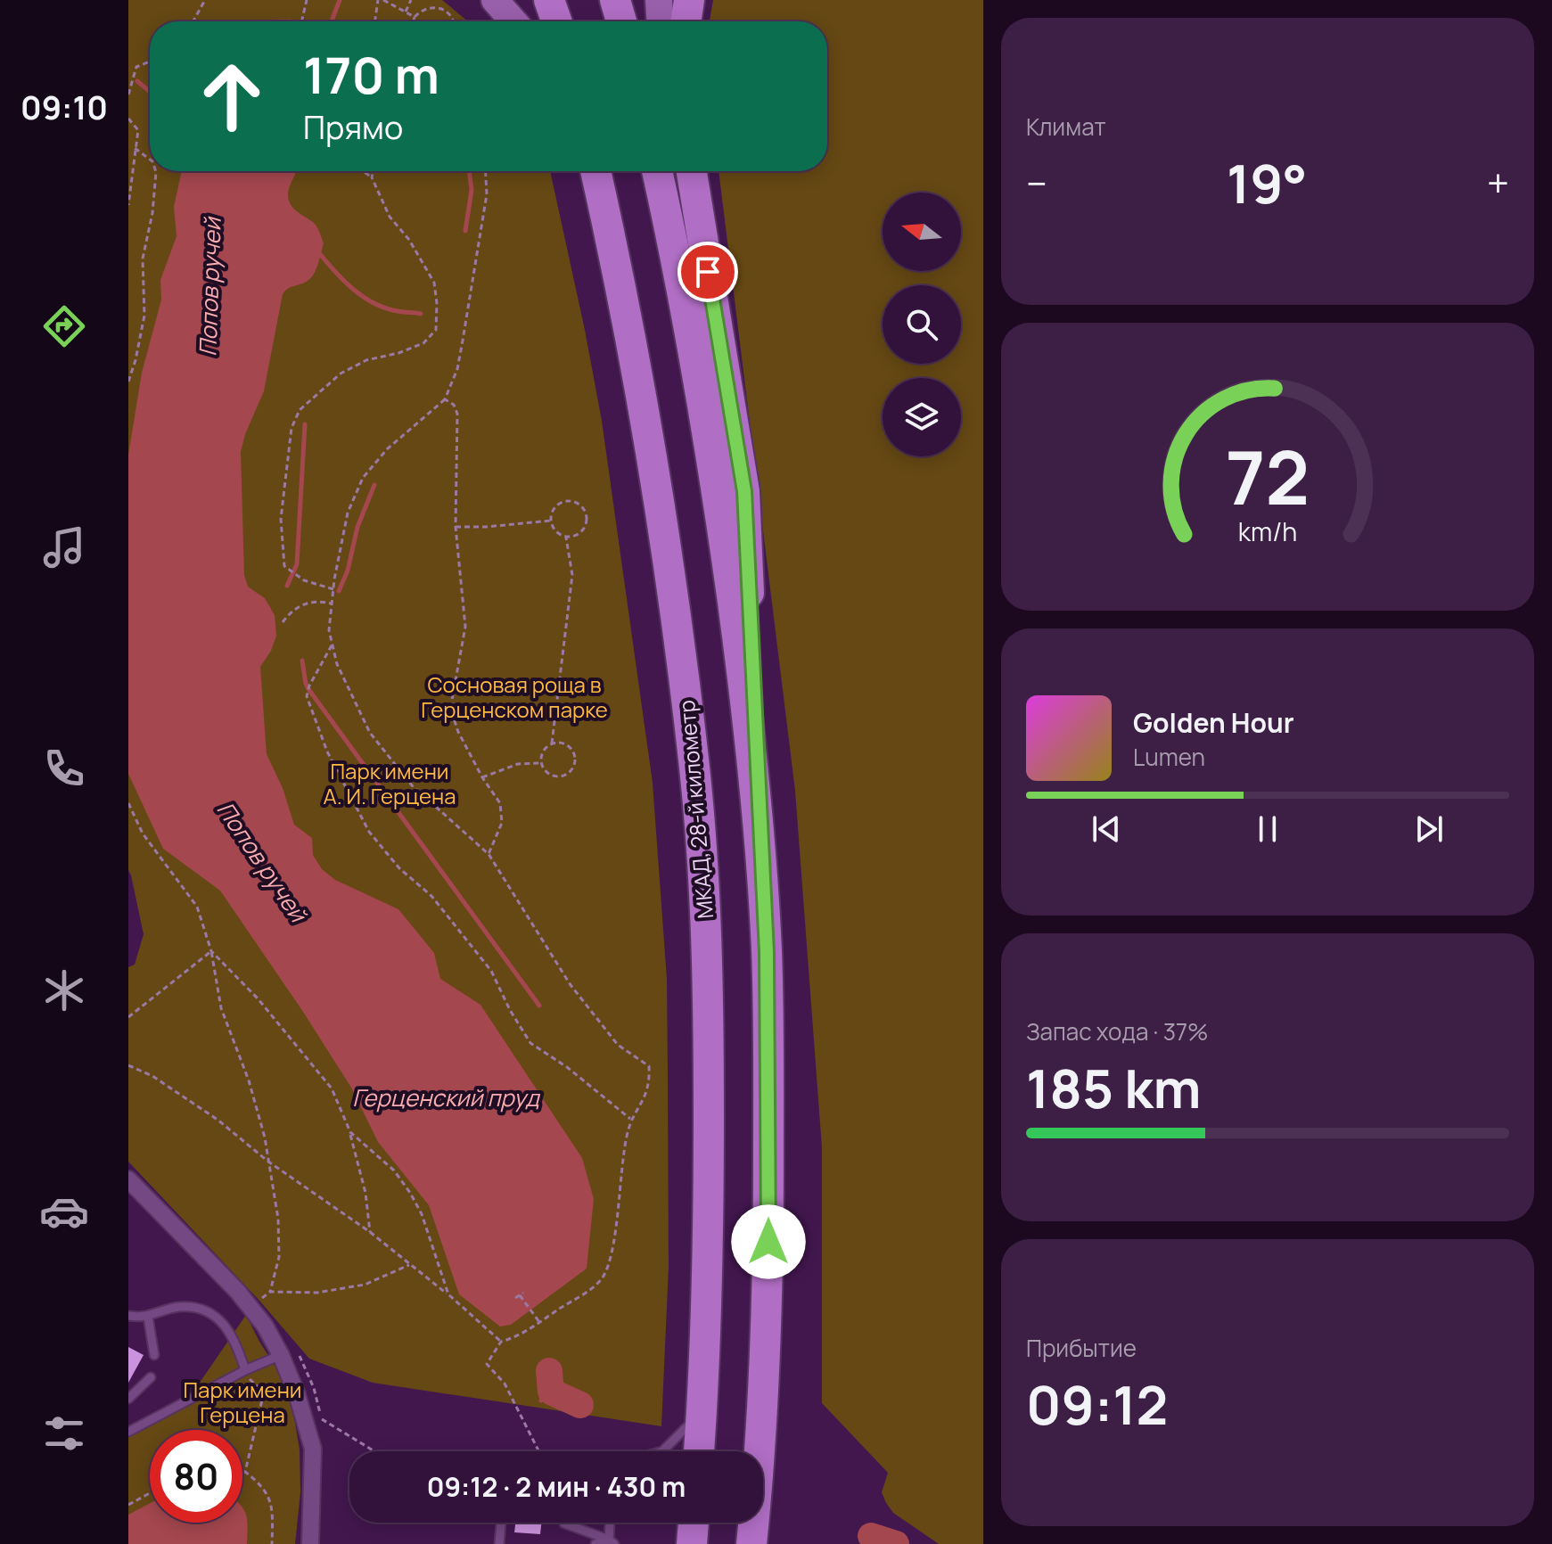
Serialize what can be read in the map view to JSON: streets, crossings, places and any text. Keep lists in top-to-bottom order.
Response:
{
  "streets": {
    "highway": ["МКАД, 28-й километр"]
  },
  "water": ["Попов ручей", "Герценский пруд"],
  "parks": ["Сосновая роща в Герценском парке", "Парк имени А. И. Герцена", "Парк имени Герцена"],
  "north": "left",
  "page": {
    "tabs": "09:10",
    "tile": [
      "Климат",
      ["Запас хода · 37%", "185 km"],
      ["Прибытие", "09:12"]
    ],
    "turn": ["170 m", "Прямо"],
    "heat": ["−", "19°", "+"],
    "song": ["Golden Hour", "Lumen"],
    "limit": "80",
    "trip": "09:12 · 2 мин · 430 m",
    "gauge": ["72", "km/h"]
  }
}
